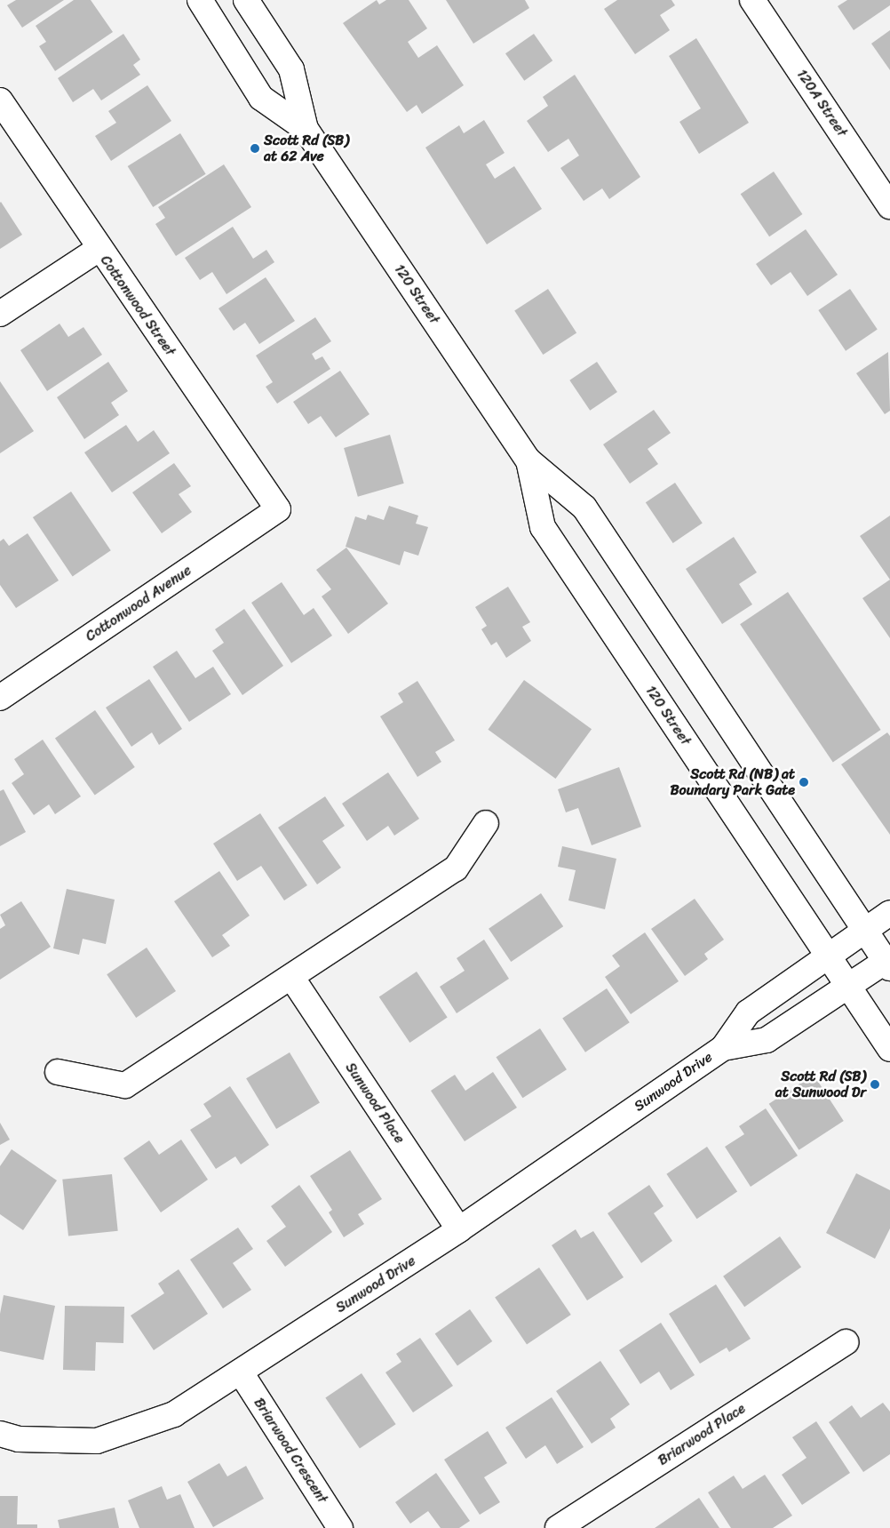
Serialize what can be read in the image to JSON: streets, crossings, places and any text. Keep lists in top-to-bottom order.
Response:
{
  "streets": {
    "street": [
      "120A Street",
      "120 Street",
      "Cottonwood Street",
      "Cottonwood Avenue",
      "Sunwood Drive",
      "Sunwood Place",
      "Briarwood Place",
      "Briarwood Crescent"
    ]
  },
  "crossings": [
    ["120 Street", "Sunwood Drive"],
    ["Cottonwood Street", "Cottonwood Avenue"],
    ["Sunwood Drive", "Sunwood Place"],
    ["Sunwood Drive", "Briarwood Crescent"]
  ],
  "places": ["Scott Rd (SB) at 62 Ave", "Scott Rd (NB) at Boundary Park Gate", "Scott Rd (SB) at Sunwood Dr"]
}
